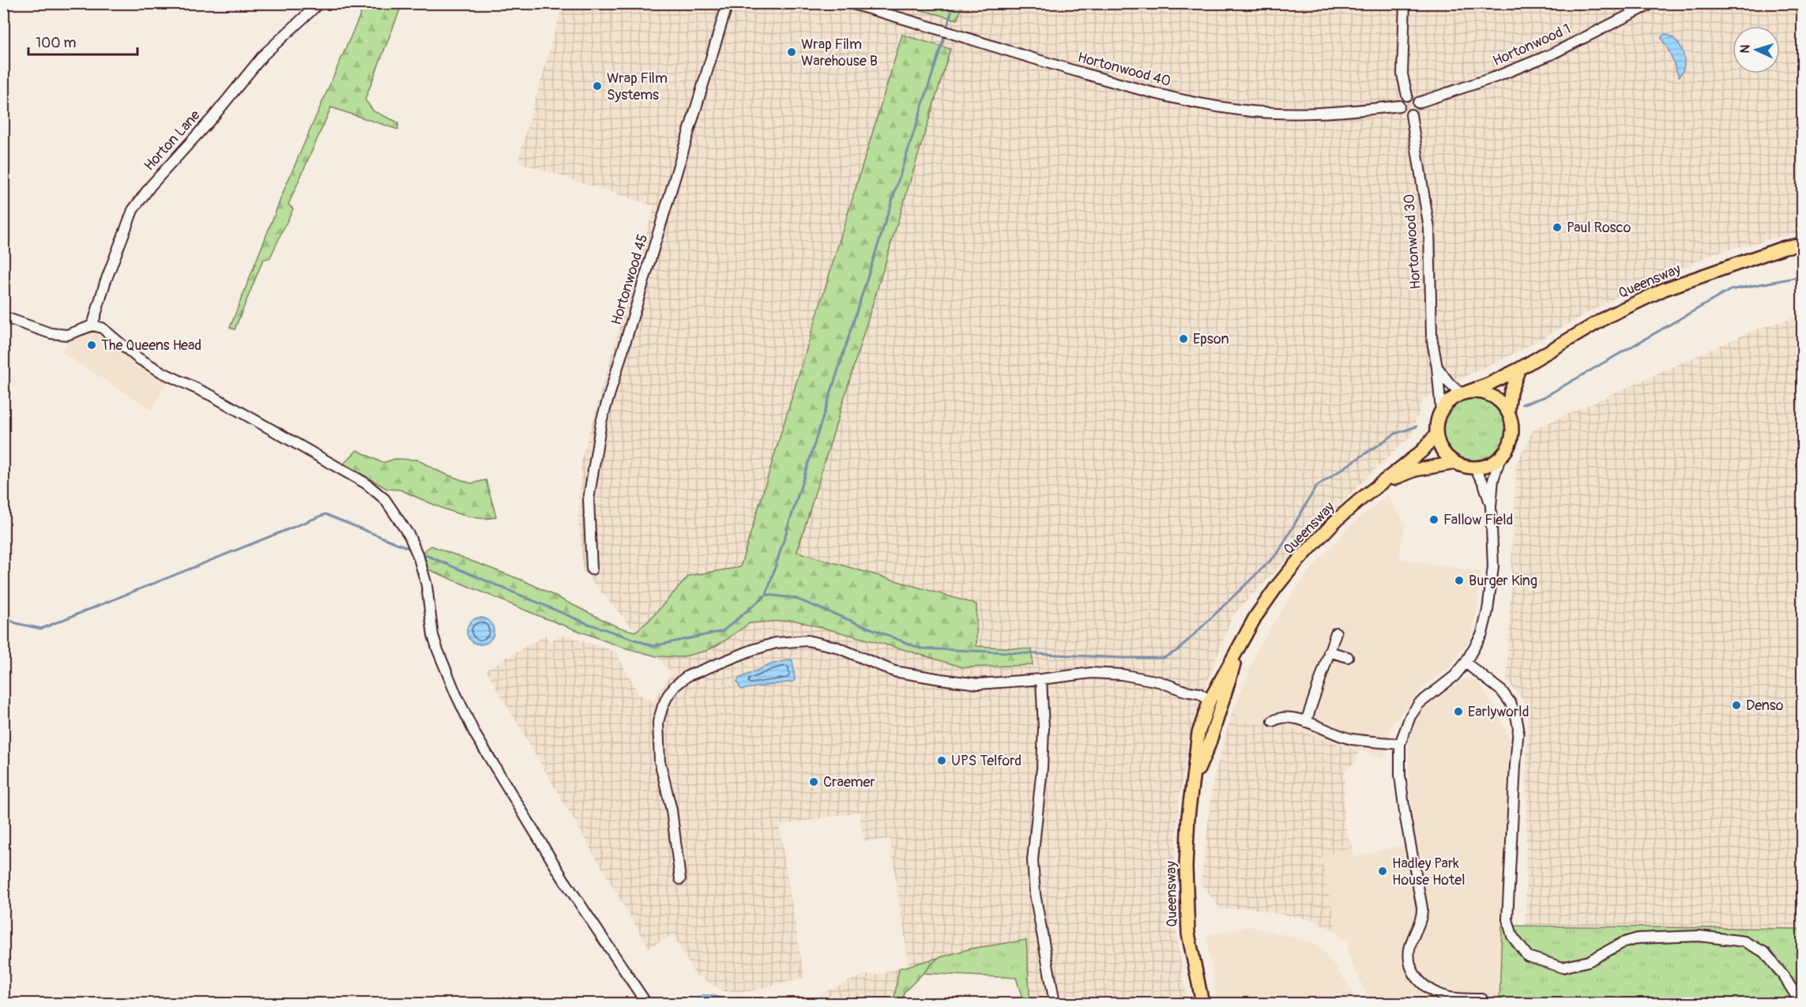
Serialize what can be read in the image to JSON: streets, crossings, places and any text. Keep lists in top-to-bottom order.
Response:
{
  "streets": {
    "main road": ["Queensway"],
    "street": [
      "Hortonwood 1",
      "Hortonwood 40",
      "Horton Lane",
      "Hortonwood 30",
      "Hortonwood 45"
    ]
  },
  "crossings": [
    ["Hortonwood 1", "Hortonwood 40"],
    ["Hortonwood 1", "Hortonwood 30"],
    ["Hortonwood 40", "Hortonwood 30"],
    ["Hortonwood 30", "Queensway"]
  ],
  "places": [
    "Wrap Film Warehouse B",
    "Wrap Film Systems",
    "Paul Rosco",
    "Epson",
    "The Queens Head",
    "Fallow Field",
    "Burger King",
    "Denso",
    "Earlyworld",
    "UPS Telford",
    "Craemer",
    "Hadley Park House Hotel"
  ],
  "scale_bar": "100 m",
  "north": "left"
}
